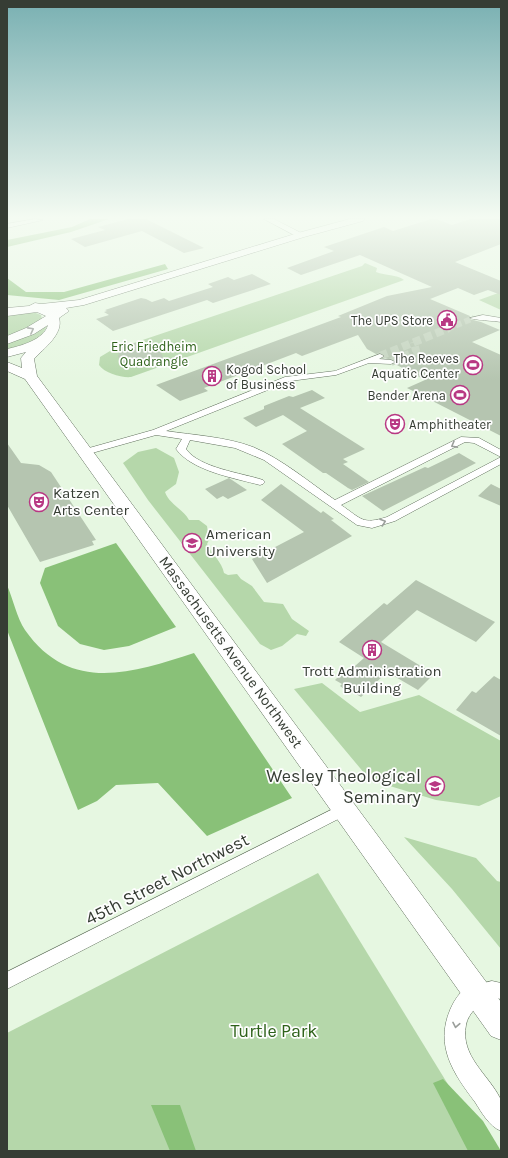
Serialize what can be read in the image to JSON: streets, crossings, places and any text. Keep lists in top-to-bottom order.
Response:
{
  "streets": {
    "main road": ["Massachusetts Avenue Northwest"],
    "street": ["45th Street Northwest"]
  },
  "crossings": [
    ["Massachusetts Avenue Northwest", "45th Street Northwest"]
  ],
  "parks": ["Eric Friedheim Quadrangle", "Turtle Park"],
  "places": {
    "public building": ["The UPS Store"],
    "sports": ["The Reeves Aquatic Center", "Bender Arena"],
    "building": ["Kogod School of Business", "Trott Administration Building"],
    "theatre": ["Amphitheater", "Katzen Arts Center"],
    "school or university": ["American University", "Wesley Theological Seminary"]
  }
}
